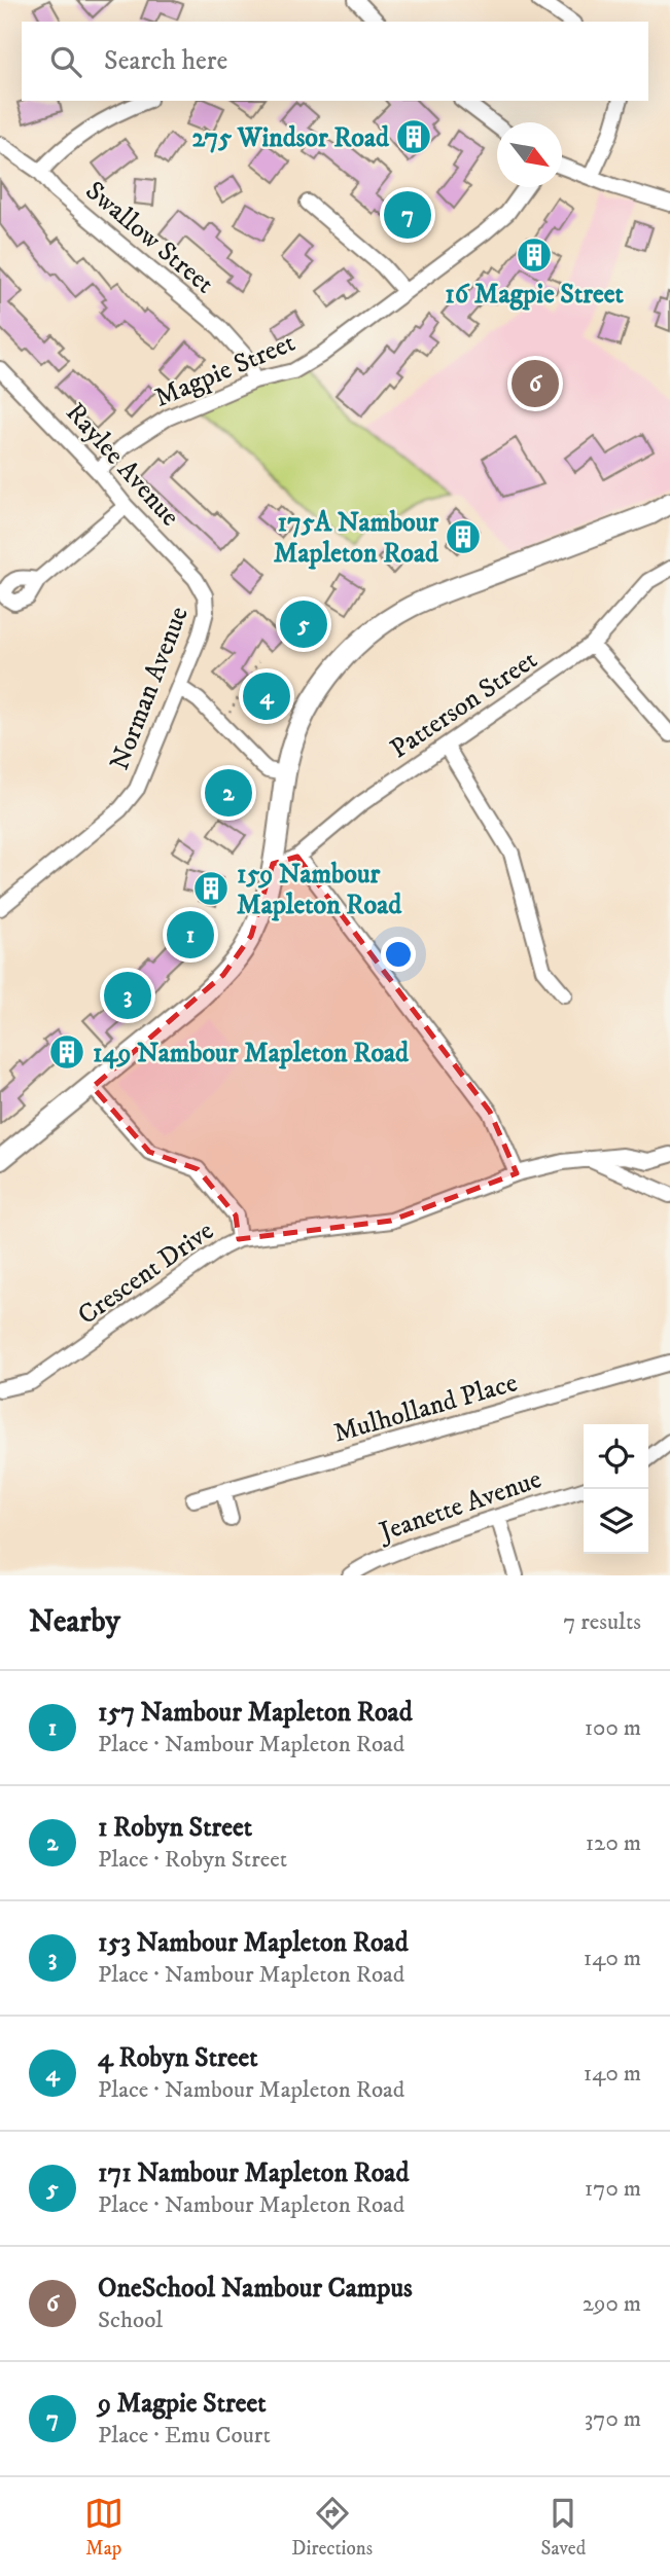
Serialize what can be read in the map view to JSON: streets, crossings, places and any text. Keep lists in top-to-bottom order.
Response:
{
  "streets": {
    "street": [
      "Swallow Street",
      "Magpie Street",
      "Raylee Avenue",
      "Norman Avenue",
      "Patterson Street",
      "Crescent Drive",
      "Mulholland Place",
      "Jeanette Avenue"
    ]
  },
  "crossings": [
    ["Swallow Street", "Magpie Street"],
    ["Magpie Street", "Raylee Avenue"],
    ["Raylee Avenue", "Norman Avenue"]
  ],
  "places": {
    "building": [
      "275 Windsor Road",
      "16 Magpie Street",
      "175A Nambour Mapleton Road",
      "159 Nambour Mapleton Road",
      "149 Nambour Mapleton Road"
    ]
  },
  "north": "bottom right",
  "page": {
    "search": "Search here",
    "pins": [
      "7",
      "6",
      "5",
      "4",
      "2",
      "1",
      "3"
    ],
    "heading": ["Nearby", "7 results"],
    "list": [
      {
        "mark": "1",
        "name": "157 Nambour Mapleton Road",
        "note": "Place · Nambour Mapleton Road",
        "value": "100 m"
      },
      {
        "mark": "2",
        "name": "1 Robyn Street",
        "note": "Place · Robyn Street",
        "value": "120 m"
      },
      {
        "mark": "3",
        "name": "153 Nambour Mapleton Road",
        "note": "Place · Nambour Mapleton Road",
        "value": "140 m"
      },
      {
        "mark": "4",
        "name": "4 Robyn Street",
        "note": "Place · Nambour Mapleton Road",
        "value": "140 m"
      },
      {
        "mark": "5",
        "name": "171 Nambour Mapleton Road",
        "note": "Place · Nambour Mapleton Road",
        "value": "170 m"
      },
      {
        "mark": "6",
        "name": "OneSchool Nambour Campus",
        "note": "School",
        "value": "290 m"
      },
      {
        "mark": "7",
        "name": "9 Magpie Street",
        "note": "Place · Emu Court",
        "value": "370 m"
      }
    ],
    "nav": ["Map", "Directions", "Saved"]
  }
}
